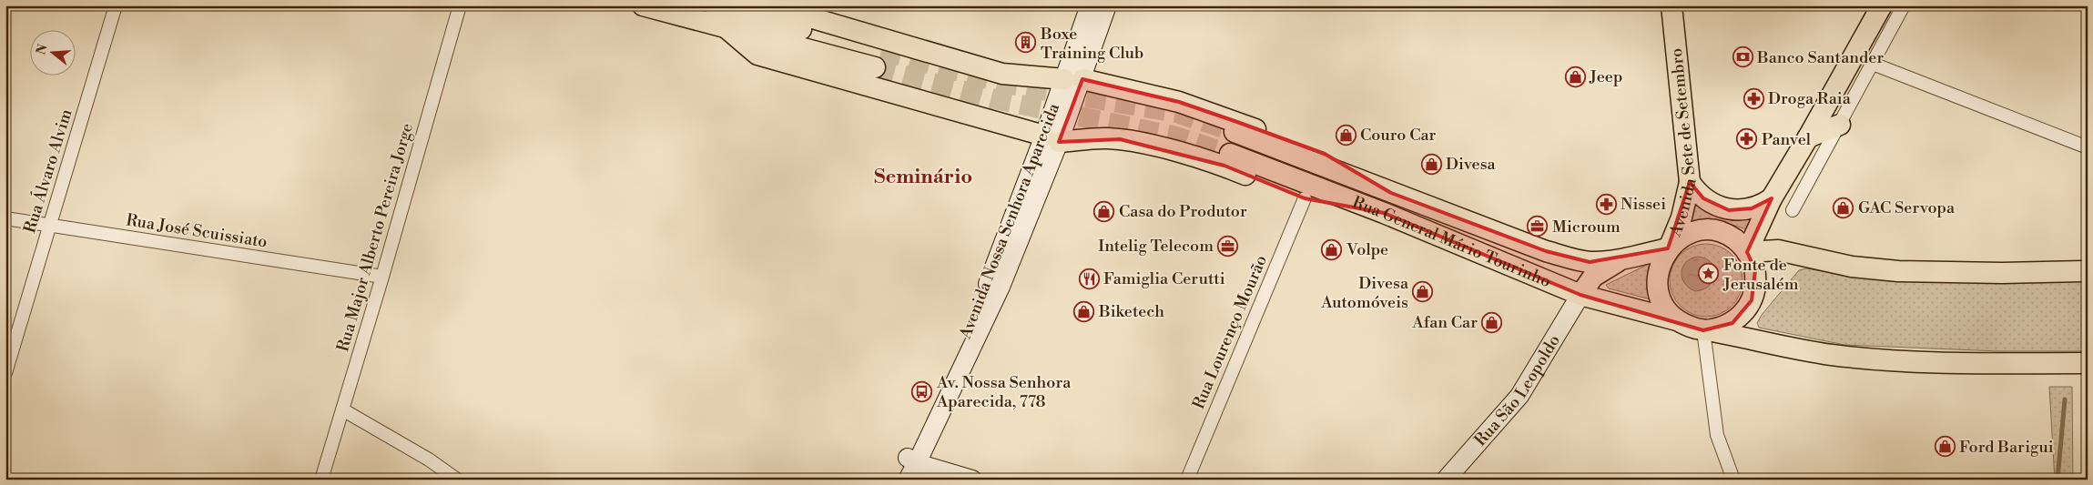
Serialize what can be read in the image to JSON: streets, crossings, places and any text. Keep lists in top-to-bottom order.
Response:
{
  "streets": {
    "main road": [
      "Avenida Sete de Setembro",
      "Avenida Nossa Senhora Aparecida",
      "Rua General Mário Tourinho",
      "Rua São Leopoldo"
    ],
    "street": [
      "Rua Álvaro Alvim",
      "Rua José Scuissiato",
      "Rua Major Alberto Pereira Jorge",
      "Rua Lourenço Mourão"
    ]
  },
  "crossings": [
    ["Avenida Sete de Setembro", "Rua General Mário Tourinho"],
    ["Rua Álvaro Alvim", "Rua José Scuissiato"],
    ["Rua José Scuissiato", "Rua Major Alberto Pereira Jorge"],
    ["Rua General Mário Tourinho", "Rua São Leopoldo"]
  ],
  "districts": ["Seminário"],
  "places": {
    "building": ["Boxe Training Club"],
    "bank": ["Banco Santander"],
    "shop": [
      "Jeep",
      "Couro Car",
      "Divesa",
      "GAC Servopa",
      "Casa do Produtor",
      "Volpe",
      "Divesa Automóveis",
      "Biketech",
      "Afan Car",
      "Ford Barigui"
    ],
    "pharmacy": ["Droga Raia", "Panvel", "Nissei"],
    "office": ["Microum", "Intelig Telecom"],
    "place": ["Fonte de Jerusalém"],
    "restaurant": ["Famiglia Cerutti"],
    "bus stop": ["Av. Nossa Senhora Aparecida, 778"]
  },
  "north": "left"
}
